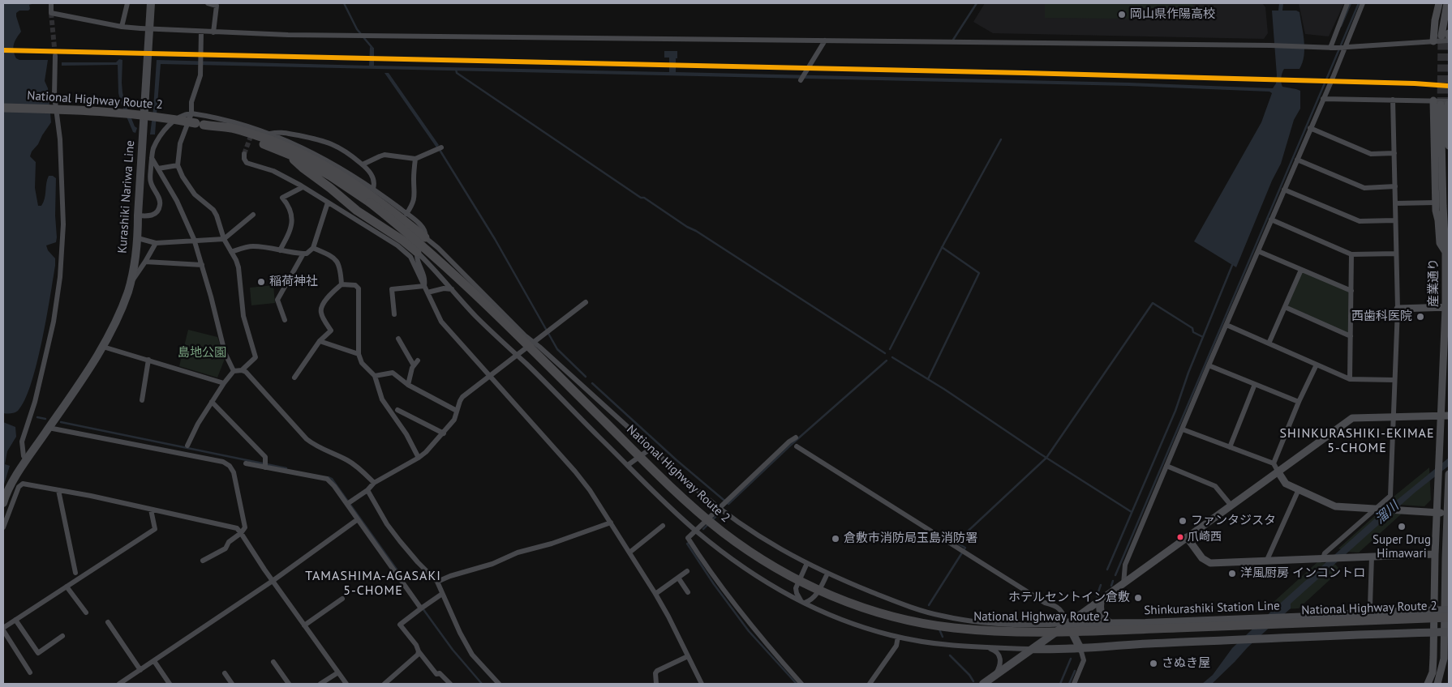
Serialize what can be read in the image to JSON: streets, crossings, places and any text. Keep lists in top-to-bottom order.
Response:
{
  "streets": {
    "highway": ["National Highway Route 2"],
    "main road": ["Kurashiki Nariwa Line", "Shinkurashiki Station Line"],
    "street": ["産業通り"]
  },
  "crossings": [
    ["National Highway Route 2", "Shinkurashiki Station Line"]
  ],
  "districts": ["SHINKURASHIKI-EKIMAE 5-CHOME", "TAMASHIMA-AGASAKI 5-CHOME"],
  "water": ["溜川"],
  "parks": ["島地公園"],
  "places": [
    "岡山県作陽高校",
    "稲荷神社",
    "西歯科医院",
    "ファンタジスタ",
    "Super Drug Himawari",
    "爪崎西",
    "倉敷市消防局玉島消防署",
    "洋風厨房 インコントロ",
    "ホテルセントイン倉敷",
    "さぬき屋"
  ]
}
